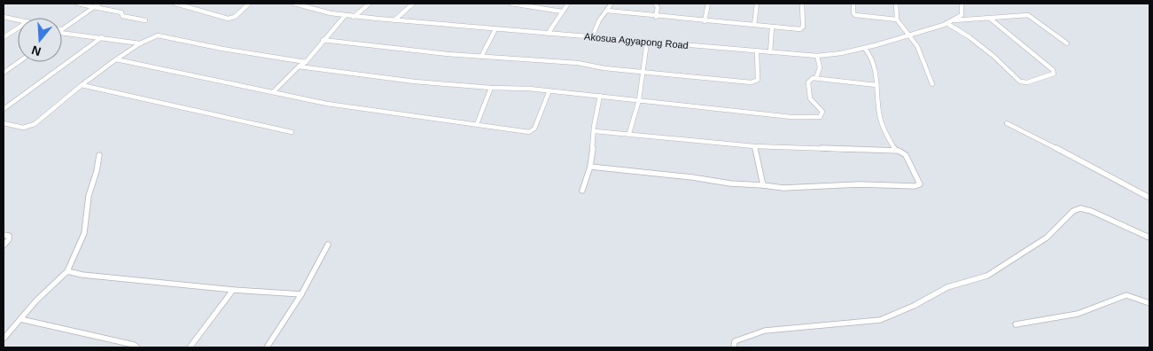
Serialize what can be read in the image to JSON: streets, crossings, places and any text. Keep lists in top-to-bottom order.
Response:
{
  "streets": {
    "street": ["Akosua Agyapong Road"]
  },
  "north": "bottom"
}
